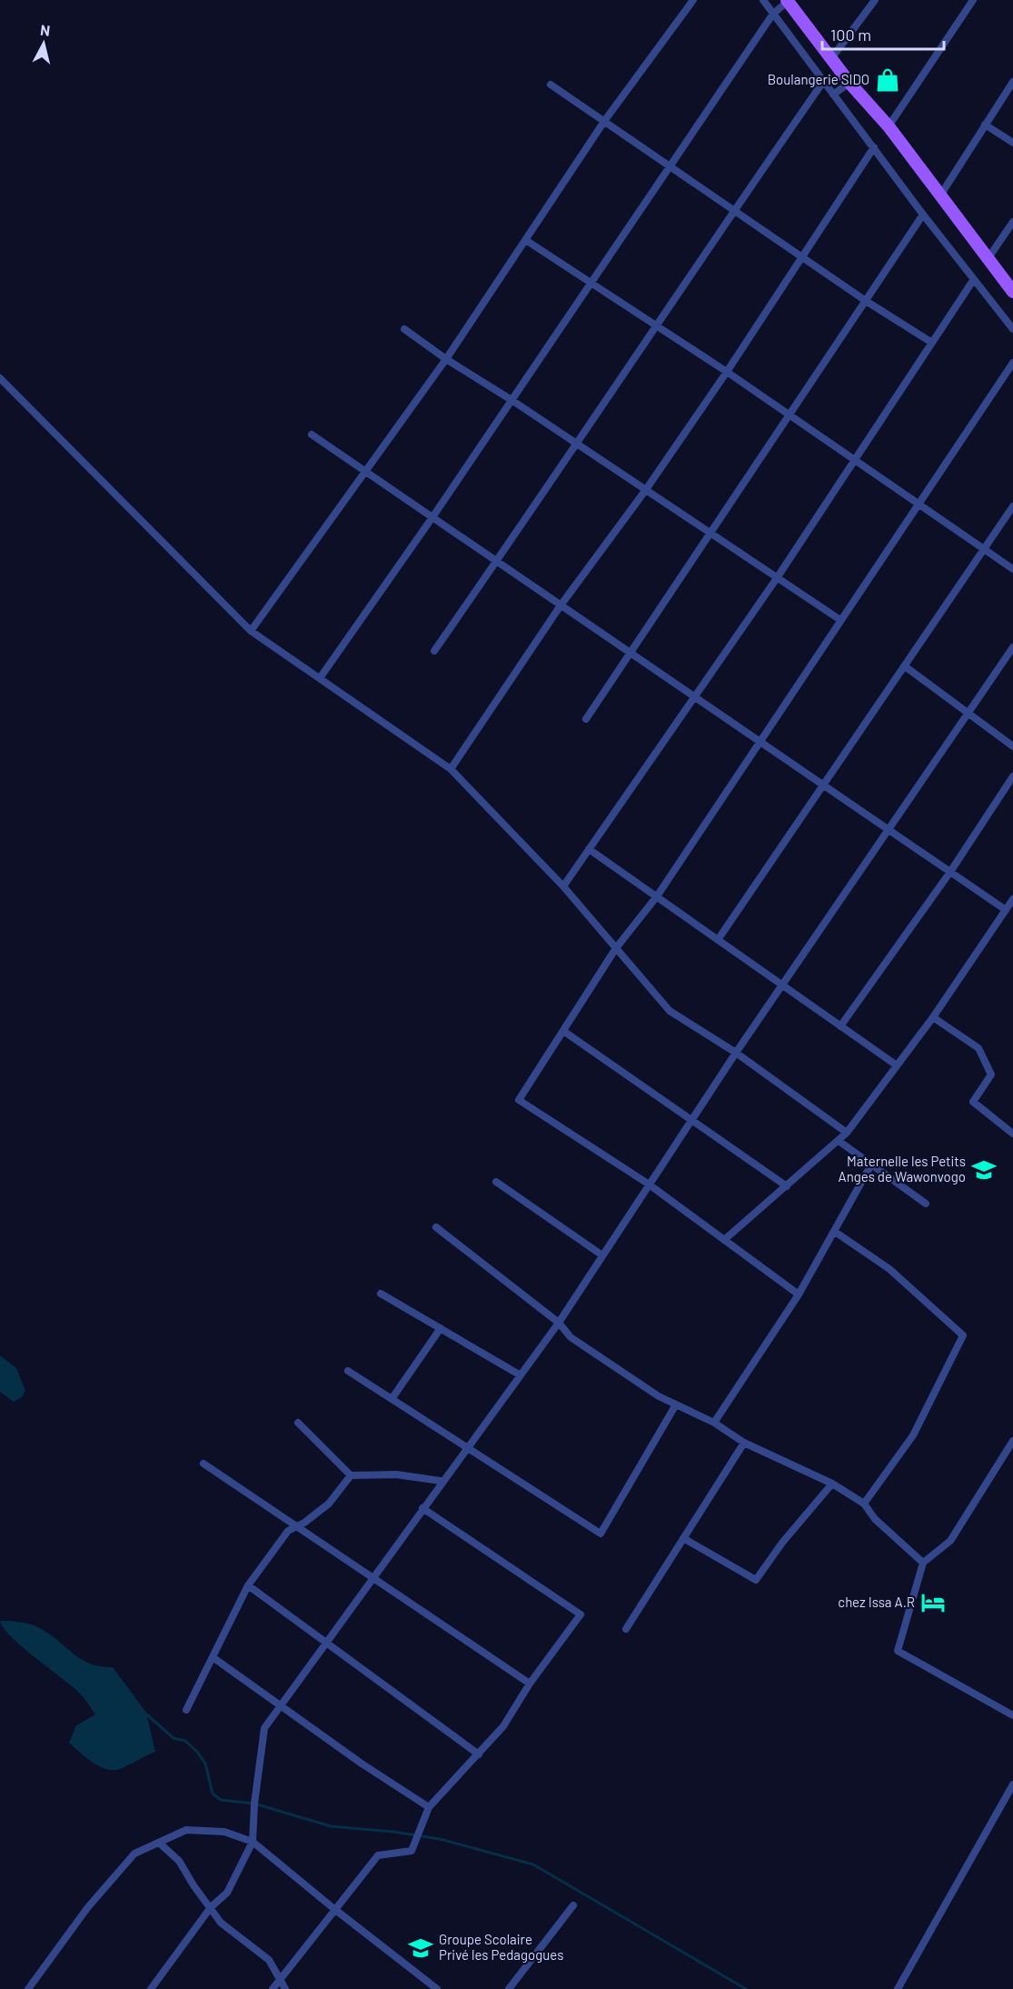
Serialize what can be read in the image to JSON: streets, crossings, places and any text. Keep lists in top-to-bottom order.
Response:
{
  "places": {
    "shop": ["Boulangerie SIDO"],
    "school or university": ["Maternelle les Petits Anges de Wawonvogo", "Groupe Scolaire Privé les Pedagogues"],
    "hotel": ["chez Issa A.R"]
  },
  "scale_bar": "100 m",
  "north": "top"
}
